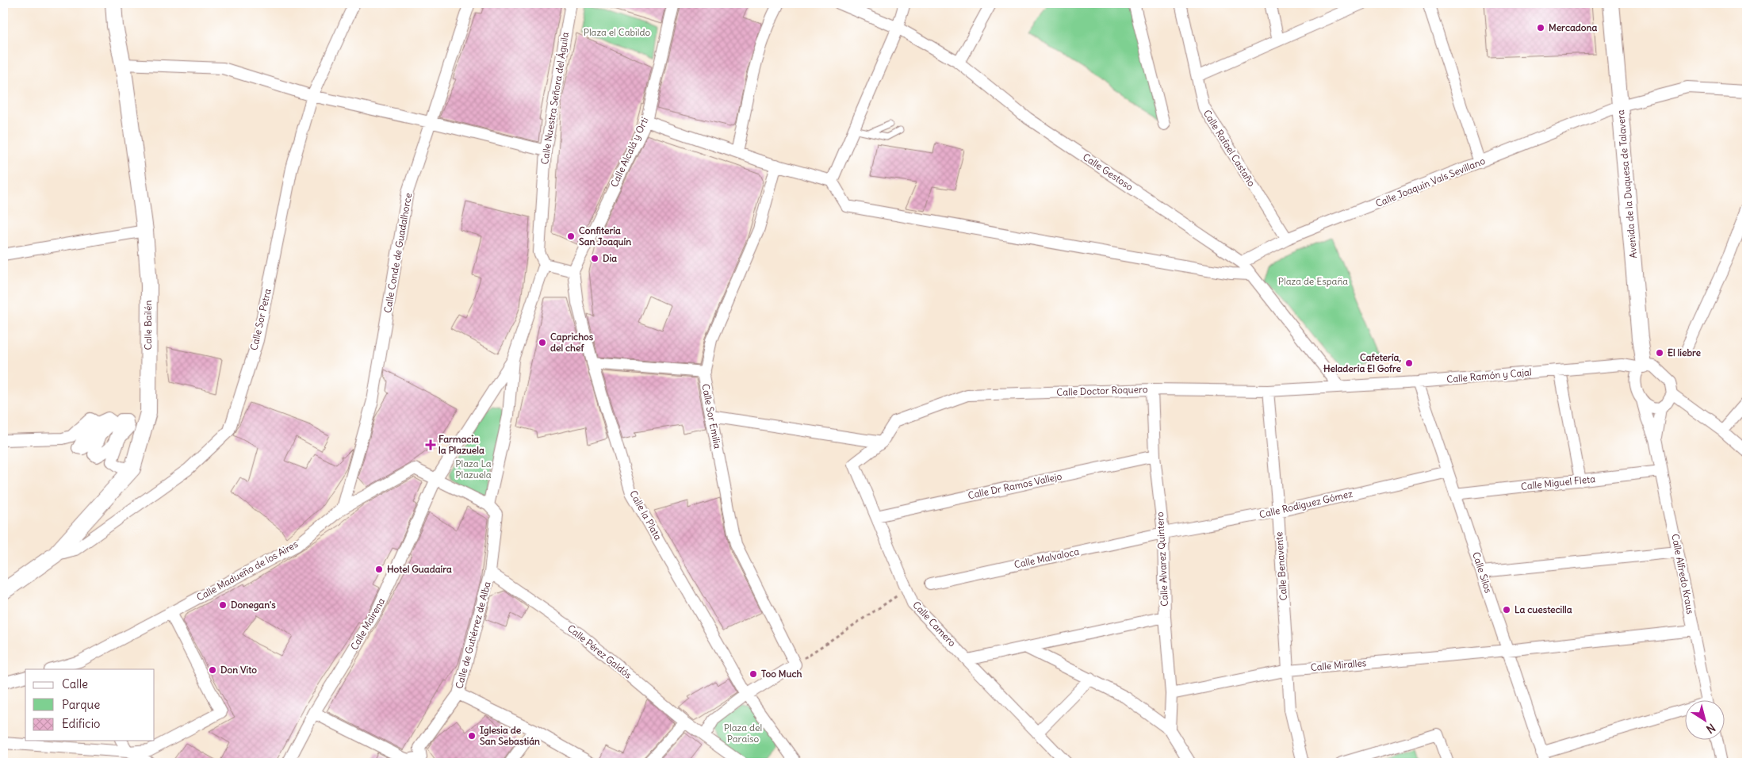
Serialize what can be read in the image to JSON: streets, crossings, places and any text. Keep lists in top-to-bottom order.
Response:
{
  "streets": {
    "main road": ["Avenida de la Duquesa de Talavera", "Calle Bailén"],
    "street": [
      "Calle Nuestra Señora del Águila",
      "Calle Rafael Castaño",
      "Calle Alcalá y Orti",
      "Calle Gestoso",
      "Calle Joaquín Vals Sevillano",
      "Calle Conde de Guadalhorce",
      "Calle Sor Petra",
      "Calle Ramón y Cajal",
      "Calle Doctor Roquero",
      "Calle Sor Emilia",
      "Calle Miguel Fleta",
      "Calle Dr Ramos Vallejo",
      "Calle Rodiguez Gómez",
      "Calle la Plata",
      "Calle Malvaloca",
      "Calle Alvarez Quintero",
      "Calle Benavente",
      "Calle Madueño de los Aires",
      "Calle Silos",
      "Calle Alfredo Kraus",
      "Calle Mairena",
      "Calle Camero",
      "Calle de Gutiérrez de Alba",
      "Calle Pérez Galdós",
      "Calle Miralles"
    ]
  },
  "crossings": [
    ["Calle Rafael Castaño", "Calle Joaquín Vals Sevillano"],
    ["Calle Alcalá y Orti", "Calle la Plata"],
    ["Calle Gestoso", "Calle Joaquín Vals Sevillano"],
    ["Calle Gestoso", "Calle Ramón y Cajal"],
    ["Calle Gestoso", "Calle Doctor Roquero"],
    ["Calle Joaquín Vals Sevillano", "Avenida de la Duquesa de Talavera"],
    ["Avenida de la Duquesa de Talavera", "Calle Ramón y Cajal"],
    ["Calle Conde de Guadalhorce", "Calle Madueño de los Aires"],
    ["Calle Sor Petra", "Calle Bailén"],
    ["Calle Ramón y Cajal", "Calle Doctor Roquero"],
    ["Calle Ramón y Cajal", "Calle Silos"],
    ["Calle Doctor Roquero", "Calle Alvarez Quintero"],
    ["Calle Doctor Roquero", "Calle Benavente"],
    ["Calle Doctor Roquero", "Calle Camero"],
    ["Calle Miguel Fleta", "Calle Silos"],
    ["Calle Miguel Fleta", "Calle Alfredo Kraus"],
    ["Calle Dr Ramos Vallejo", "Calle Alvarez Quintero"],
    ["Calle Dr Ramos Vallejo", "Calle Camero"],
    ["Calle Rodiguez Gómez", "Calle Malvaloca"],
    ["Calle Rodiguez Gómez", "Calle Alvarez Quintero"],
    ["Calle Rodiguez Gómez", "Calle Benavente"],
    ["Calle Rodiguez Gómez", "Calle Silos"],
    ["Calle Malvaloca", "Calle Alvarez Quintero"],
    ["Calle Alvarez Quintero", "Calle Miralles"],
    ["Calle Benavente", "Calle Miralles"],
    ["Calle Madueño de los Aires", "Calle Mairena"],
    ["Calle Silos", "Calle Miralles"],
    ["Calle Alfredo Kraus", "Calle Miralles"],
    ["Calle de Gutiérrez de Alba", "Calle Pérez Galdós"]
  ],
  "parks": [
    "Plaza el Cabildo",
    "Plaza de España",
    "Plaza La Plazuela",
    "Plaza del Paraíso"
  ],
  "places": {
    "other": [
      "Mercadona",
      "Confitería San Joaquín",
      "Dia",
      "Caprichos del chef",
      "El liebre",
      "Cafetería, Heladería El Gofre",
      "Hotel Guadaíra",
      "Donegan's",
      "La cuestecilla",
      "Don Vito",
      "Too Much",
      "Iglesia de San Sebastián"
    ],
    "health": ["Farmacia la Plazuela"]
  },
  "legend": ["Calle", "Parque", "Edificio"],
  "north": "bottom right"
}
